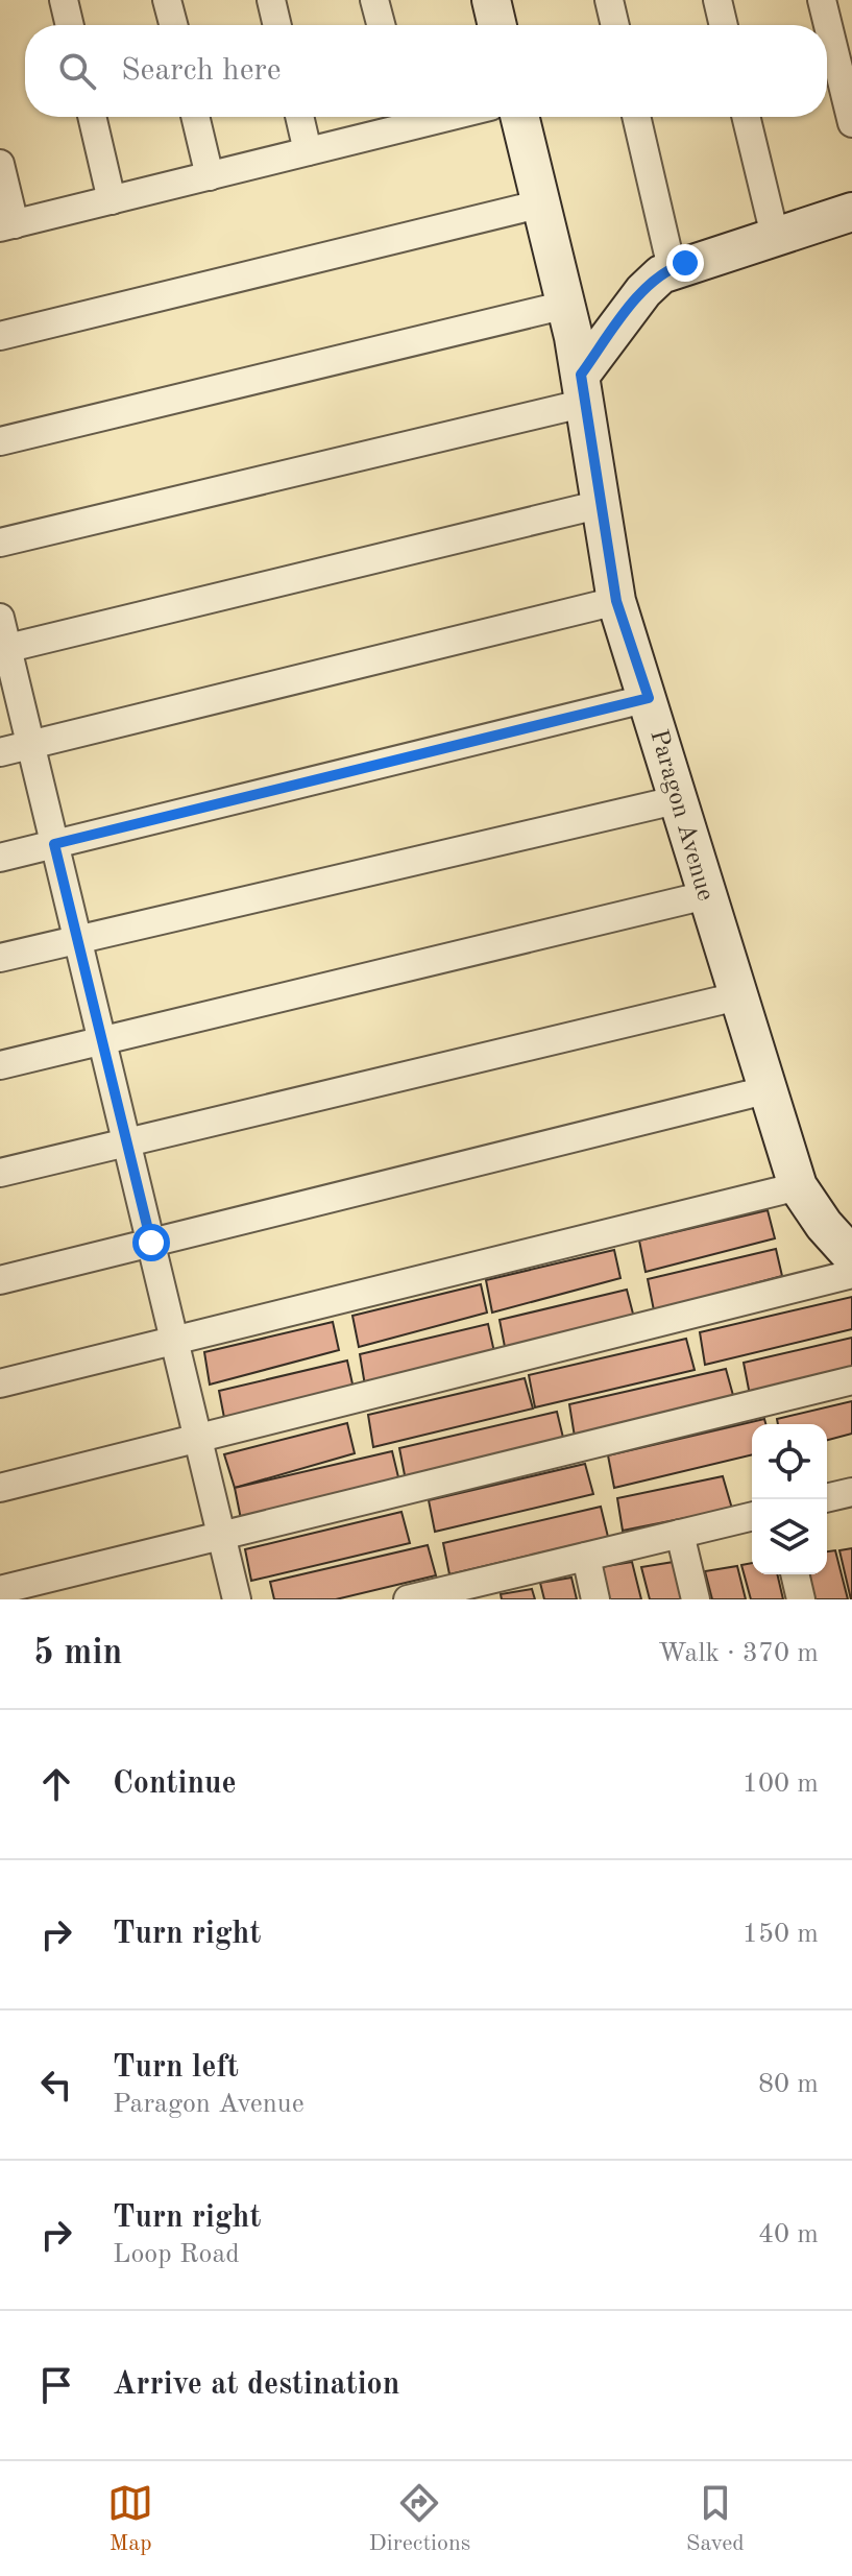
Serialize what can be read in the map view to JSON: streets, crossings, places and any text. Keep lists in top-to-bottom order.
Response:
{
  "streets": {
    "street": ["Paragon Avenue"]
  },
  "page": {
    "search": "Search here",
    "heading": ["5 min", "Walk · 370 m"],
    "list": [
      ["Continue", "100 m"],
      ["Turn right", "150 m"],
      ["Turn left", "Paragon Avenue", "80 m"],
      ["Turn right", "Loop Road", "40 m"],
      "Arrive at destination"
    ],
    "nav": ["Map", "Directions", "Saved"]
  }
}
